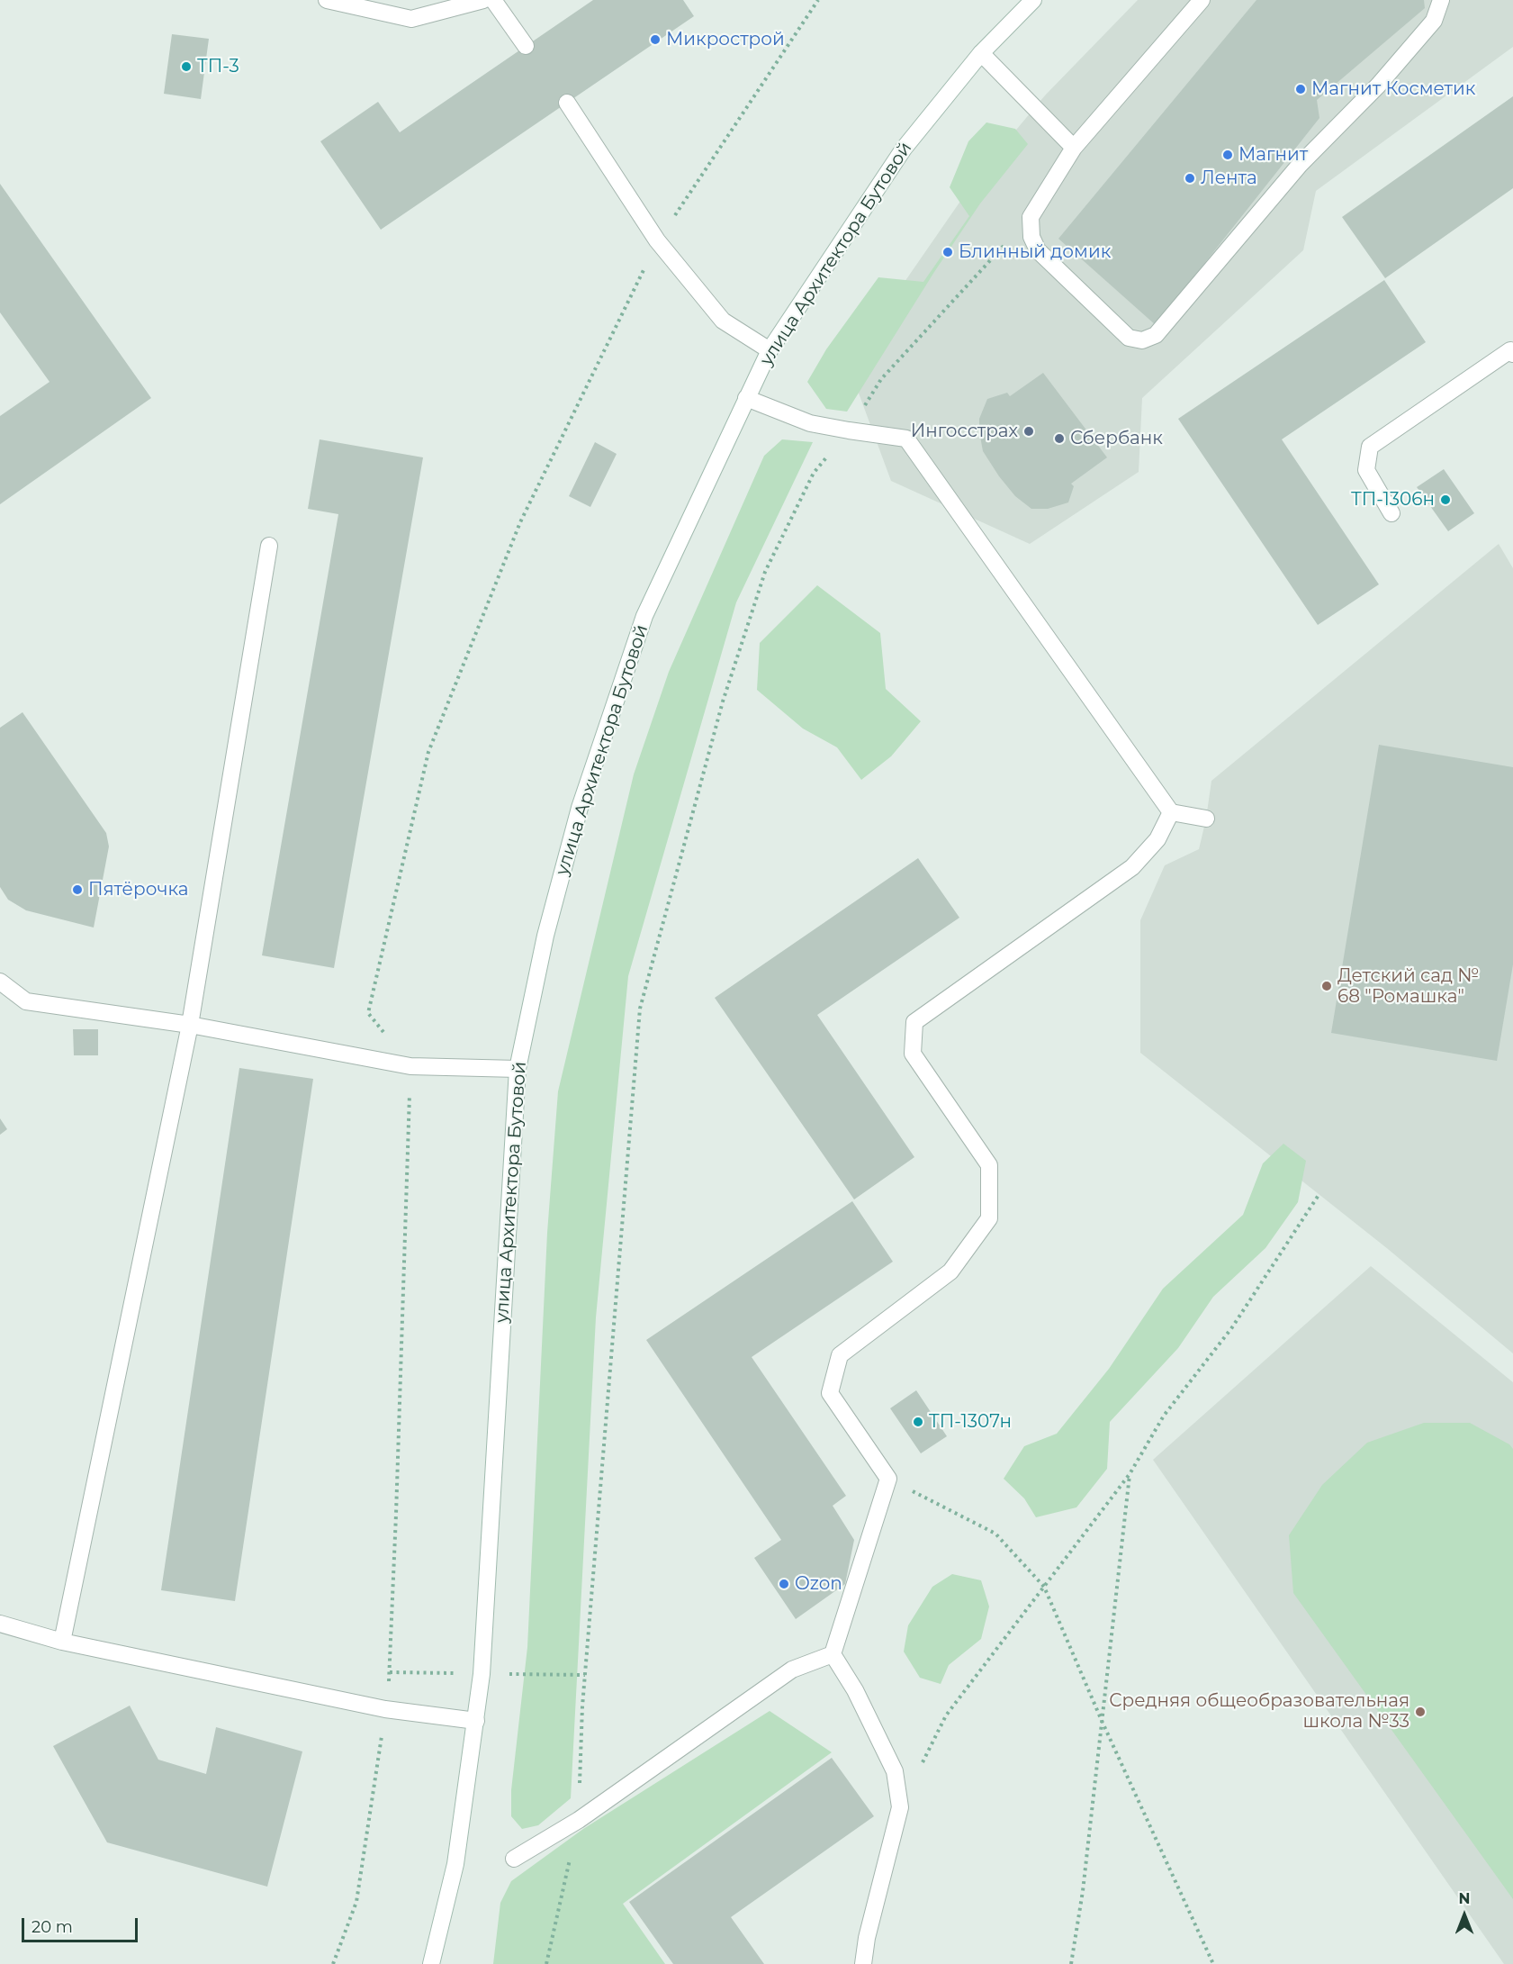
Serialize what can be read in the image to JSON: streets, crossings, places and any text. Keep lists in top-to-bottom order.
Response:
{
  "streets": {
    "main road": ["улица Архитектора Бутовой"]
  },
  "places": [
    "Микрострой",
    "ТП-3",
    "Магнит Косметик",
    "Магнит",
    "Лента",
    "Блинный домик",
    "Ингосстрах",
    "Сбербанк",
    "ТП-1306н",
    "Пятёрочка",
    "Детский сад № 68 \"Ромашка\"",
    "ТП-1307н",
    "Ozon",
    "Средняя общеобразовательная школа №33"
  ],
  "scale_bar": "20 m",
  "north": "top"
}
